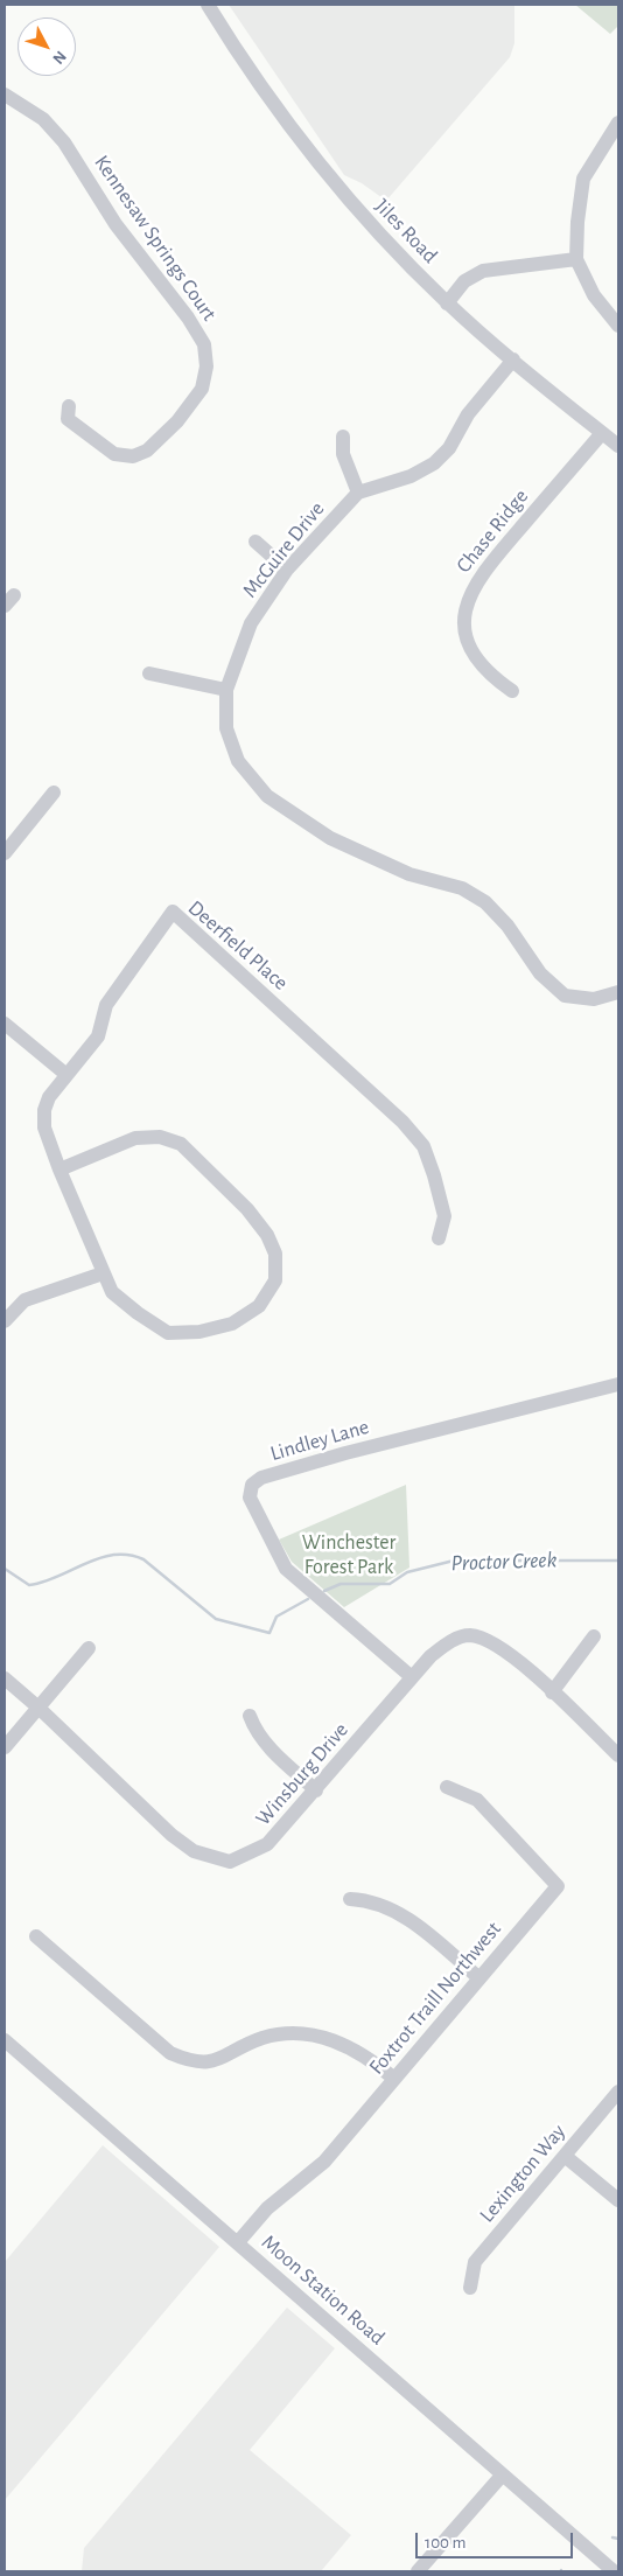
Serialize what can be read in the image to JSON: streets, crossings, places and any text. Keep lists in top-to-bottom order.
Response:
{
  "streets": {
    "street": [
      "Jiles Road",
      "Kennesaw Springs Court",
      "Chase Ridge",
      "McGuire Drive",
      "Deerfield Place",
      "Lindley Lane",
      "Winsburg Drive",
      "Foxtrot Traill Northwest",
      "Lexington Way",
      "Moon Station Road"
    ]
  },
  "crossings": [
    ["Jiles Road", "Chase Ridge"],
    ["Lindley Lane", "Winsburg Drive"],
    ["Foxtrot Traill Northwest", "Moon Station Road"]
  ],
  "water": ["Proctor Creek"],
  "parks": ["Winchester Forest Park"],
  "scale_bar": "100 m",
  "north": "bottom right"
}
